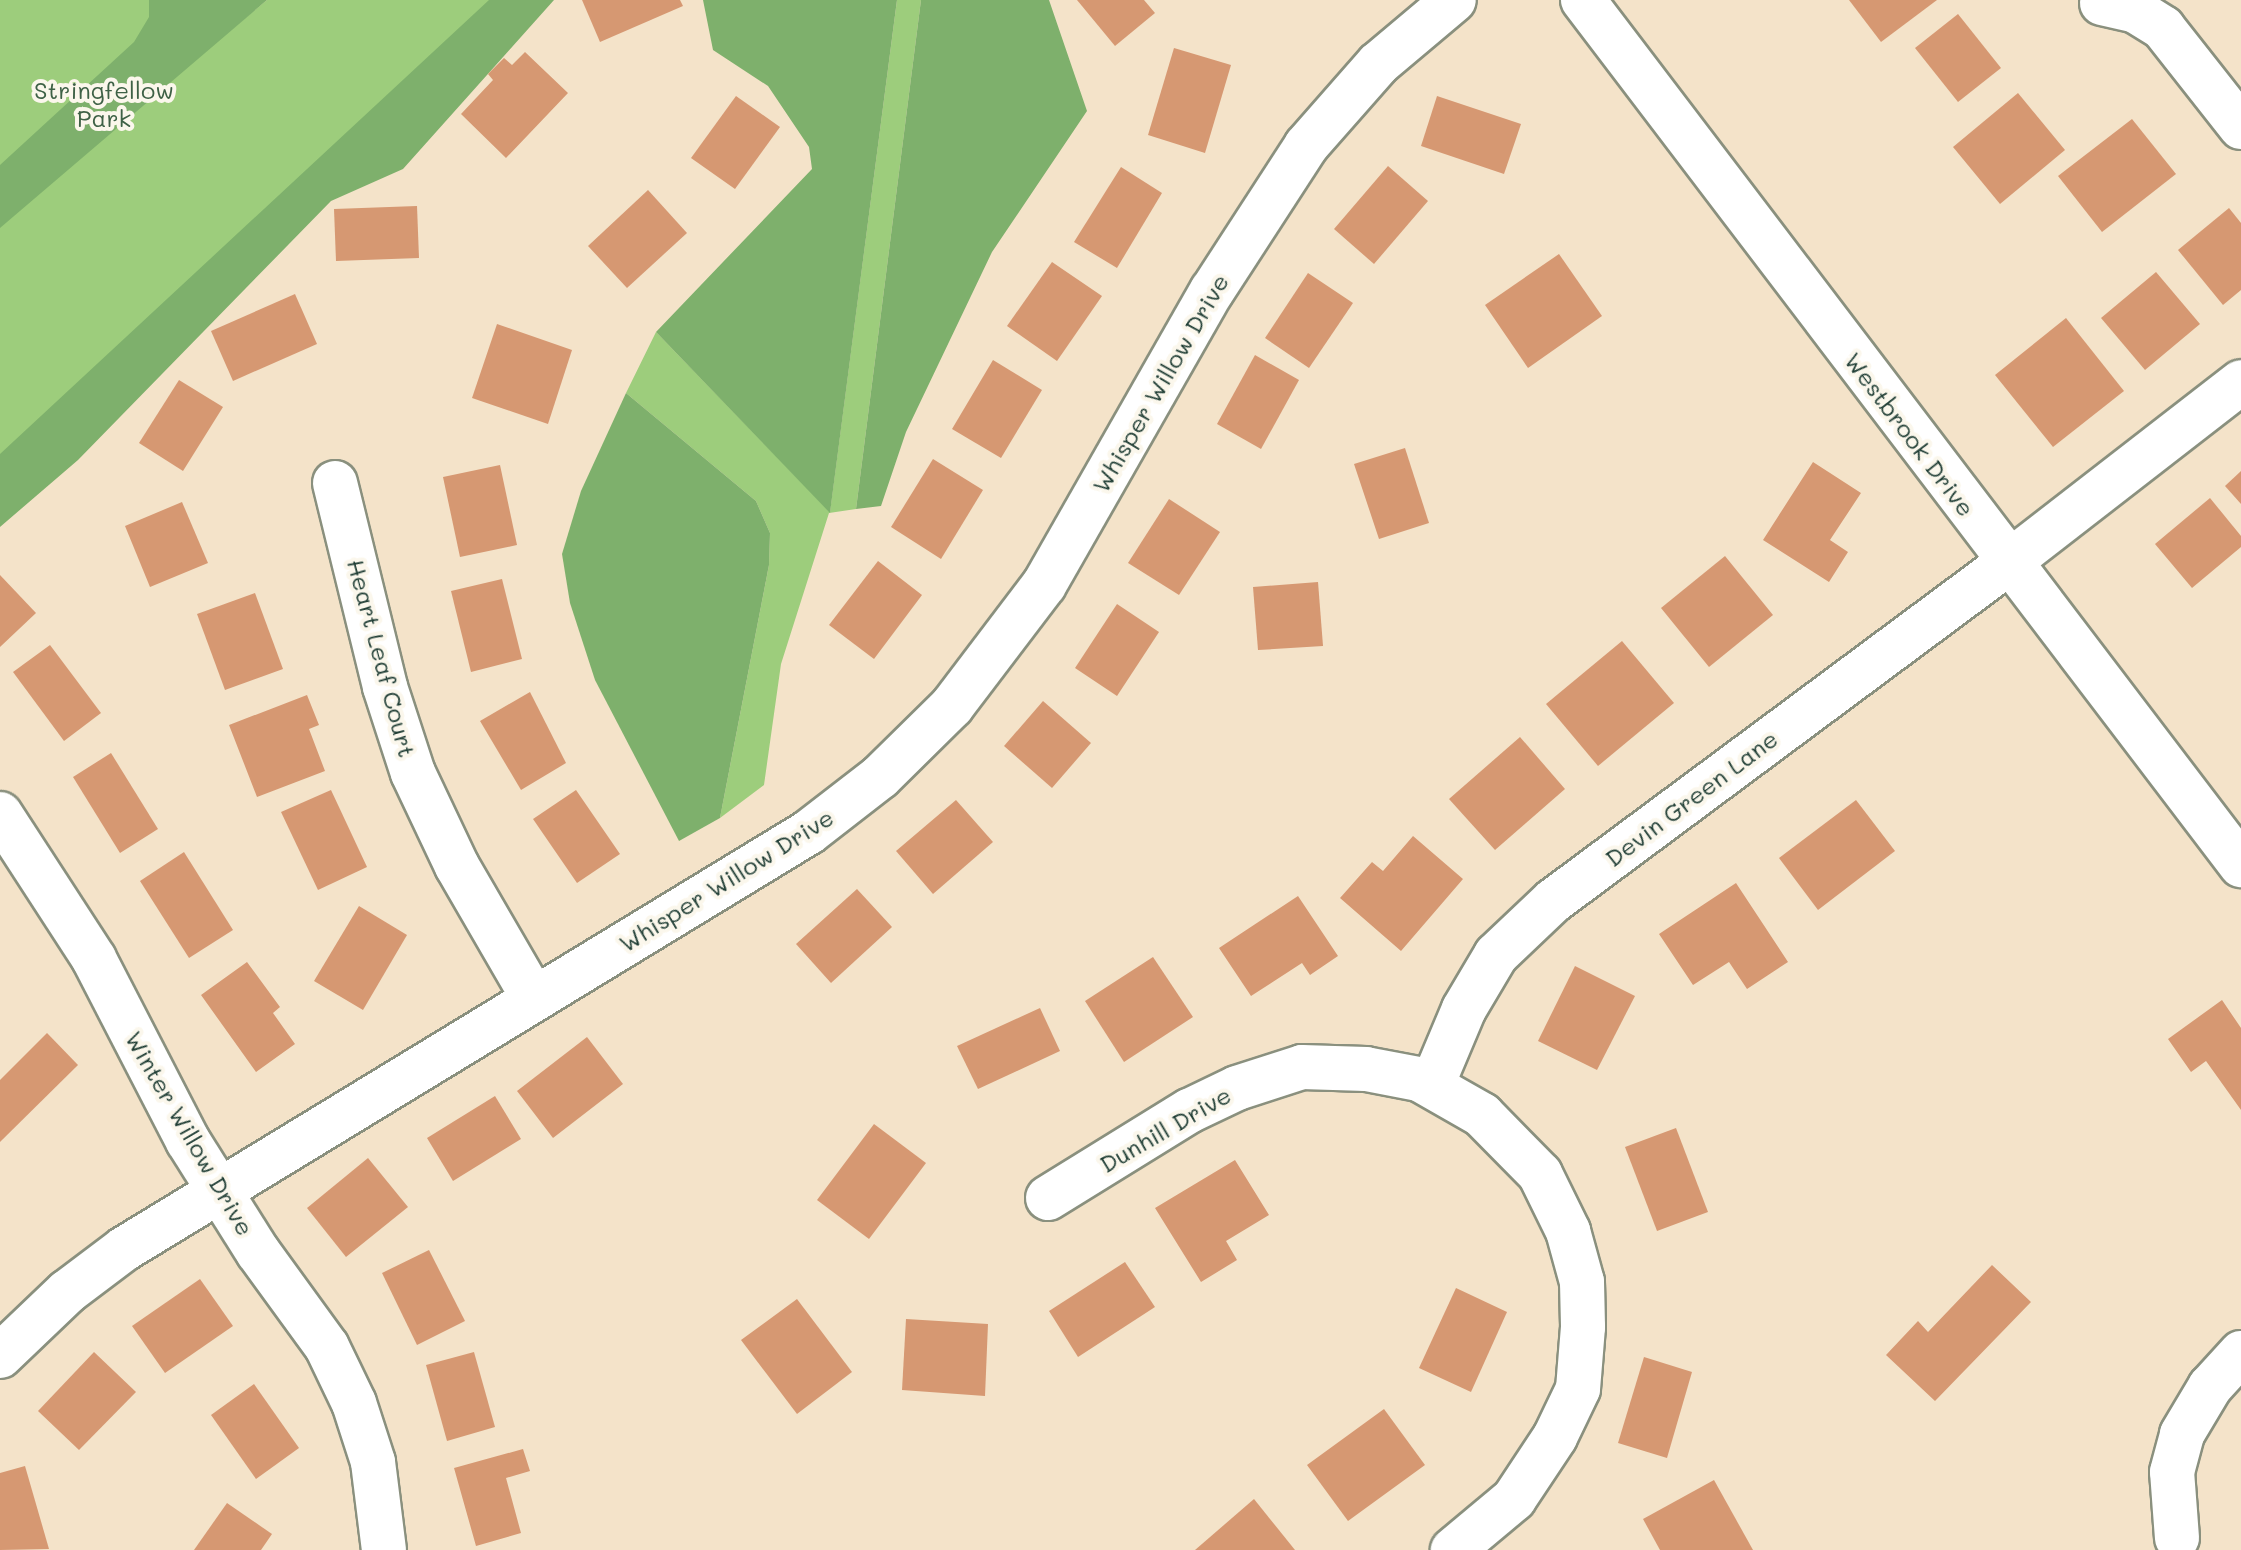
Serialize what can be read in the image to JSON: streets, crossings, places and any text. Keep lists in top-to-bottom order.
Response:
{
  "streets": {
    "street": [
      "Whisper Willow Drive",
      "Westbrook Drive",
      "Heart Leaf Court",
      "Devin Green Lane",
      "Dunhill Drive",
      "Winter Willow Drive"
    ]
  },
  "crossings": [
    ["Whisper Willow Drive", "Heart Leaf Court"],
    ["Whisper Willow Drive", "Winter Willow Drive"],
    ["Westbrook Drive", "Devin Green Lane"],
    ["Devin Green Lane", "Dunhill Drive"]
  ],
  "parks": ["Stringfellow Park"]
}
